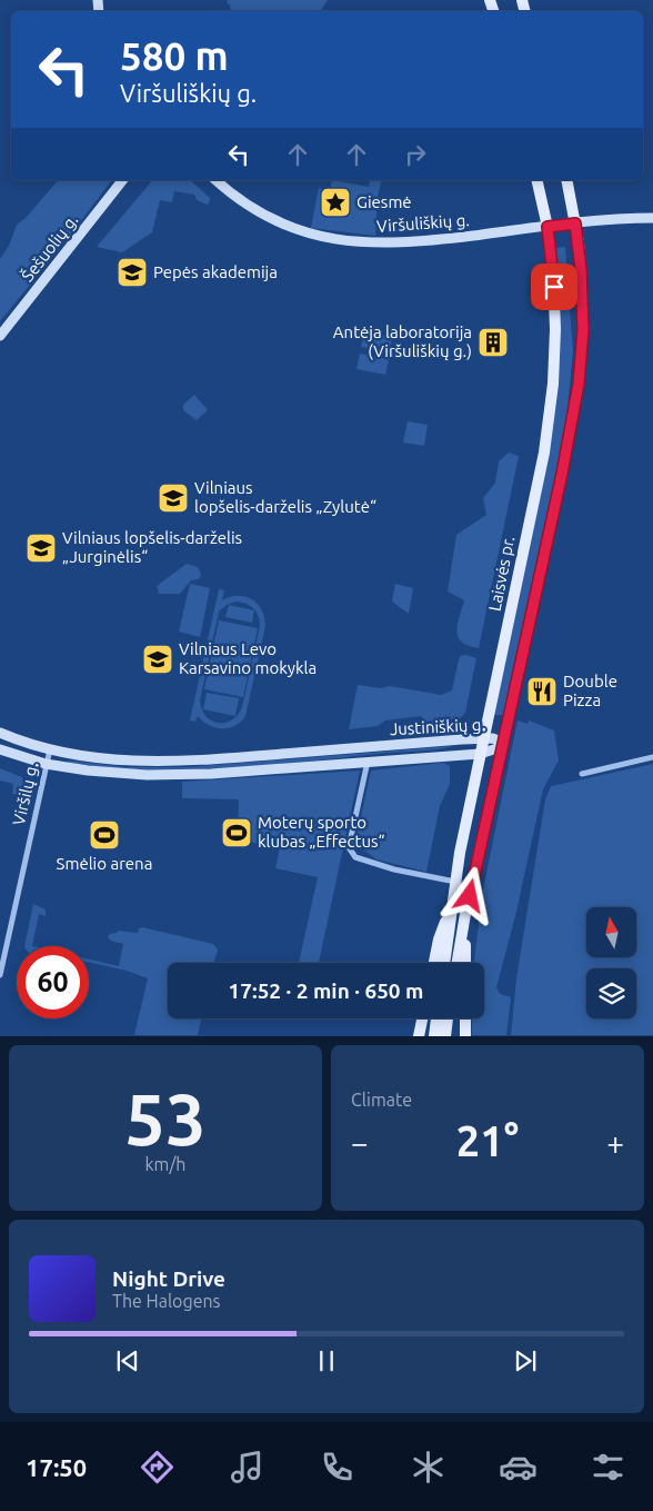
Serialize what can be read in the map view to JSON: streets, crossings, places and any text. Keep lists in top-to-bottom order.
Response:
{
  "streets": {
    "main road": [
      "Viršuliškių g.",
      "Šešuolių g.",
      "Laisvės pr.",
      "Justiniškių g."
    ],
    "street": ["Viršilų g."]
  },
  "crossings": [
    ["Viršuliškių g.", "Laisvės pr."],
    ["Laisvės pr.", "Justiniškių g."],
    ["Justiniškių g.", "Viršilų g."]
  ],
  "places": {
    "place": ["Giesmė"],
    "school or university": [
      "Pepės akademija",
      "Vilniaus lopšelis-darželis „Zylutė“",
      "Vilniaus lopšelis-darželis „Jurginėlis“",
      "Vilniaus Levo Karsavino mokykla"
    ],
    "building": ["Antėja laboratorija (Viršuliškių g.)"],
    "restaurant": ["Double Pizza"],
    "sports": ["Moterų sporto klubas „Effectus“", "Smėlio arena"]
  },
  "north": "top",
  "page": {
    "turn": ["580 m", "Viršuliškių g."],
    "limit": "60",
    "trip": "17:52 · 2 min · 650 m",
    "tile": [
      ["53", "km/h"],
      "Climate"
    ],
    "heat": ["−", "21°", "+"],
    "song": ["Night Drive", "The Halogens"],
    "tabs": "17:50"
  }
}
